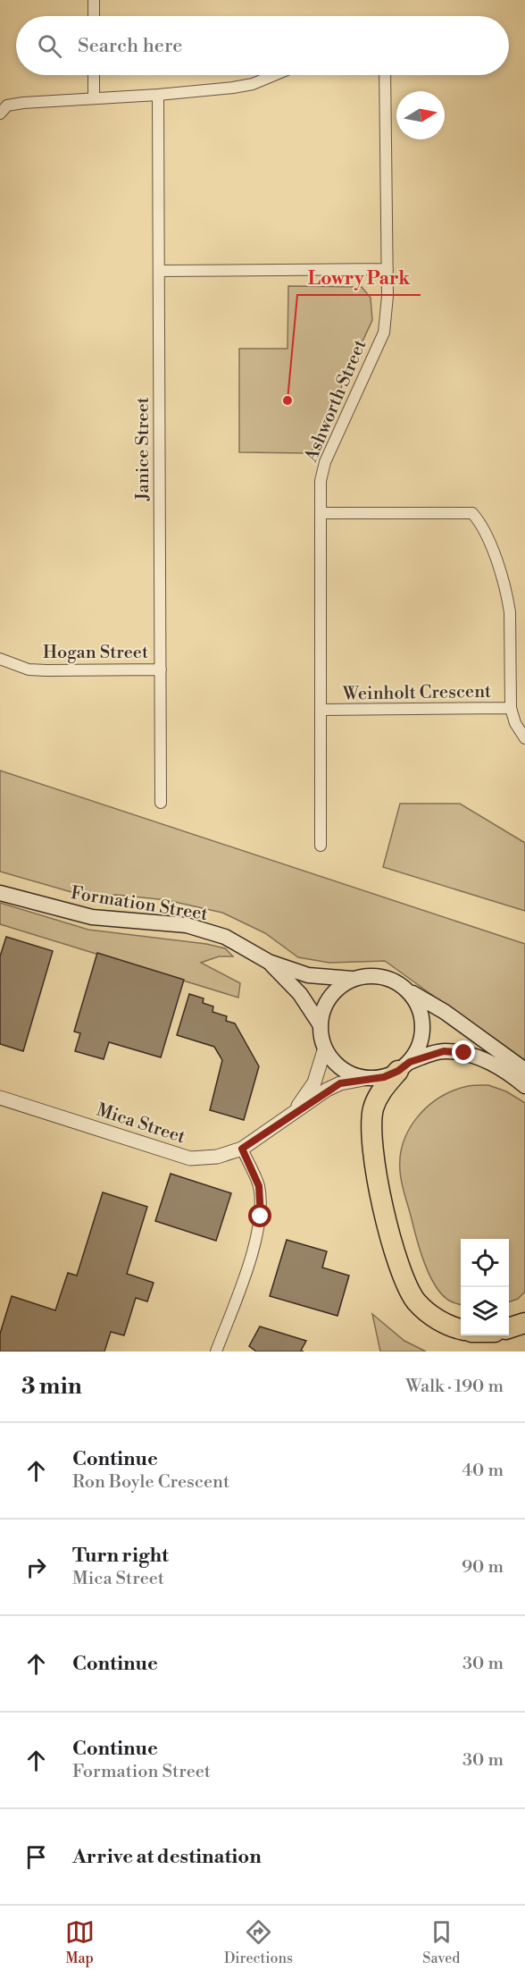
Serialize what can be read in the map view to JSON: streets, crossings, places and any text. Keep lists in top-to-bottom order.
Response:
{
  "streets": {
    "main road": ["Formation Street"],
    "street": [
      "Ashworth Street",
      "Janice Street",
      "Hogan Street",
      "Weinholt Crescent",
      "Mica Street"
    ]
  },
  "crossings": [
    ["Ashworth Street", "Weinholt Crescent"],
    ["Janice Street", "Hogan Street"],
    ["Formation Street", "Mica Street"]
  ],
  "places": ["Lowry Park"],
  "north": "right",
  "page": {
    "search": "Search here",
    "heading": ["3 min", "Walk · 190 m"],
    "list": [
      ["Continue", "Ron Boyle Crescent", "40 m"],
      ["Turn right", "Mica Street", "90 m"],
      ["Continue", "30 m"],
      ["Continue", "Formation Street", "30 m"],
      "Arrive at destination"
    ],
    "nav": ["Map", "Directions", "Saved"]
  }
}
